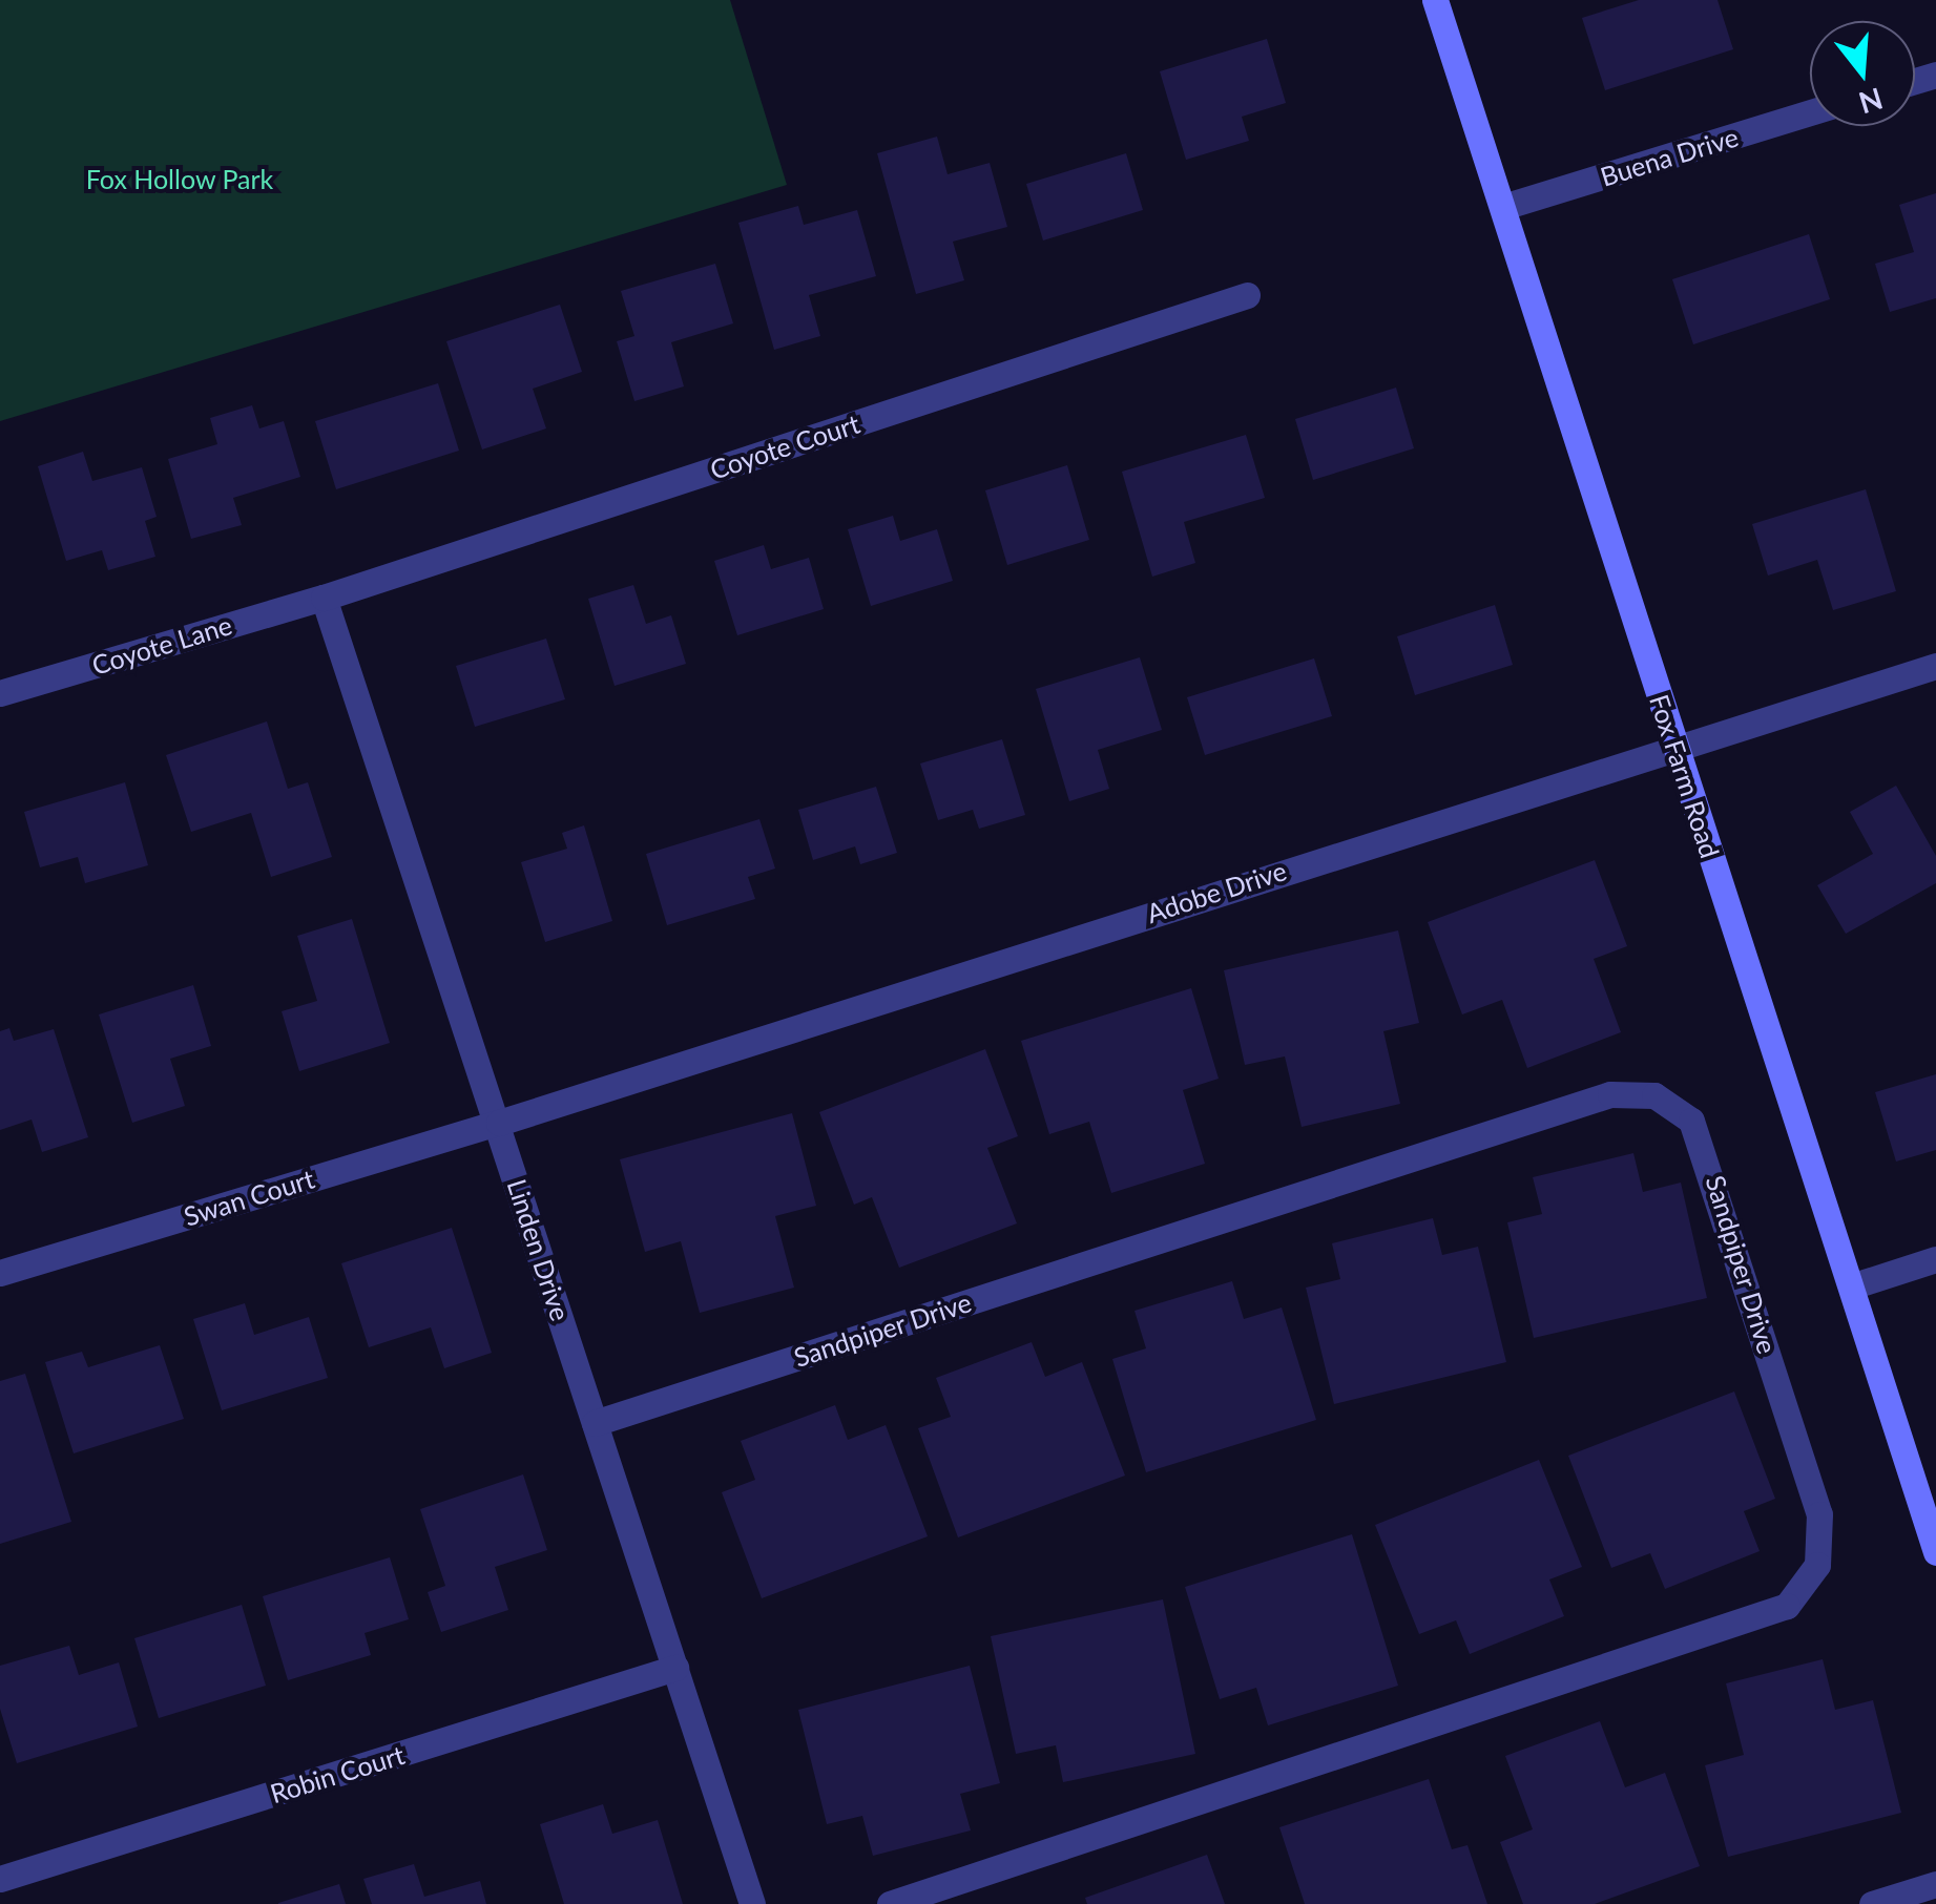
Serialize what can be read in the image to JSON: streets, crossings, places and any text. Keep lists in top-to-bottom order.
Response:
{
  "streets": {
    "street": [
      "Buena Drive",
      "Coyote Court",
      "Coyote Lane",
      "Fox Farm Road",
      "Adobe Drive",
      "Swan Court",
      "Linden Drive",
      "Sandpiper Drive",
      "Robin Court"
    ]
  },
  "crossings": [
    ["Buena Drive", "Fox Farm Road"],
    ["Coyote Court", "Coyote Lane"],
    ["Coyote Court", "Linden Drive"],
    ["Coyote Lane", "Linden Drive"],
    ["Fox Farm Road", "Adobe Drive"],
    ["Adobe Drive", "Swan Court"],
    ["Adobe Drive", "Linden Drive"],
    ["Swan Court", "Linden Drive"],
    ["Linden Drive", "Sandpiper Drive"],
    ["Linden Drive", "Robin Court"]
  ],
  "parks": ["Fox Hollow Park"],
  "north": "bottom"
}
